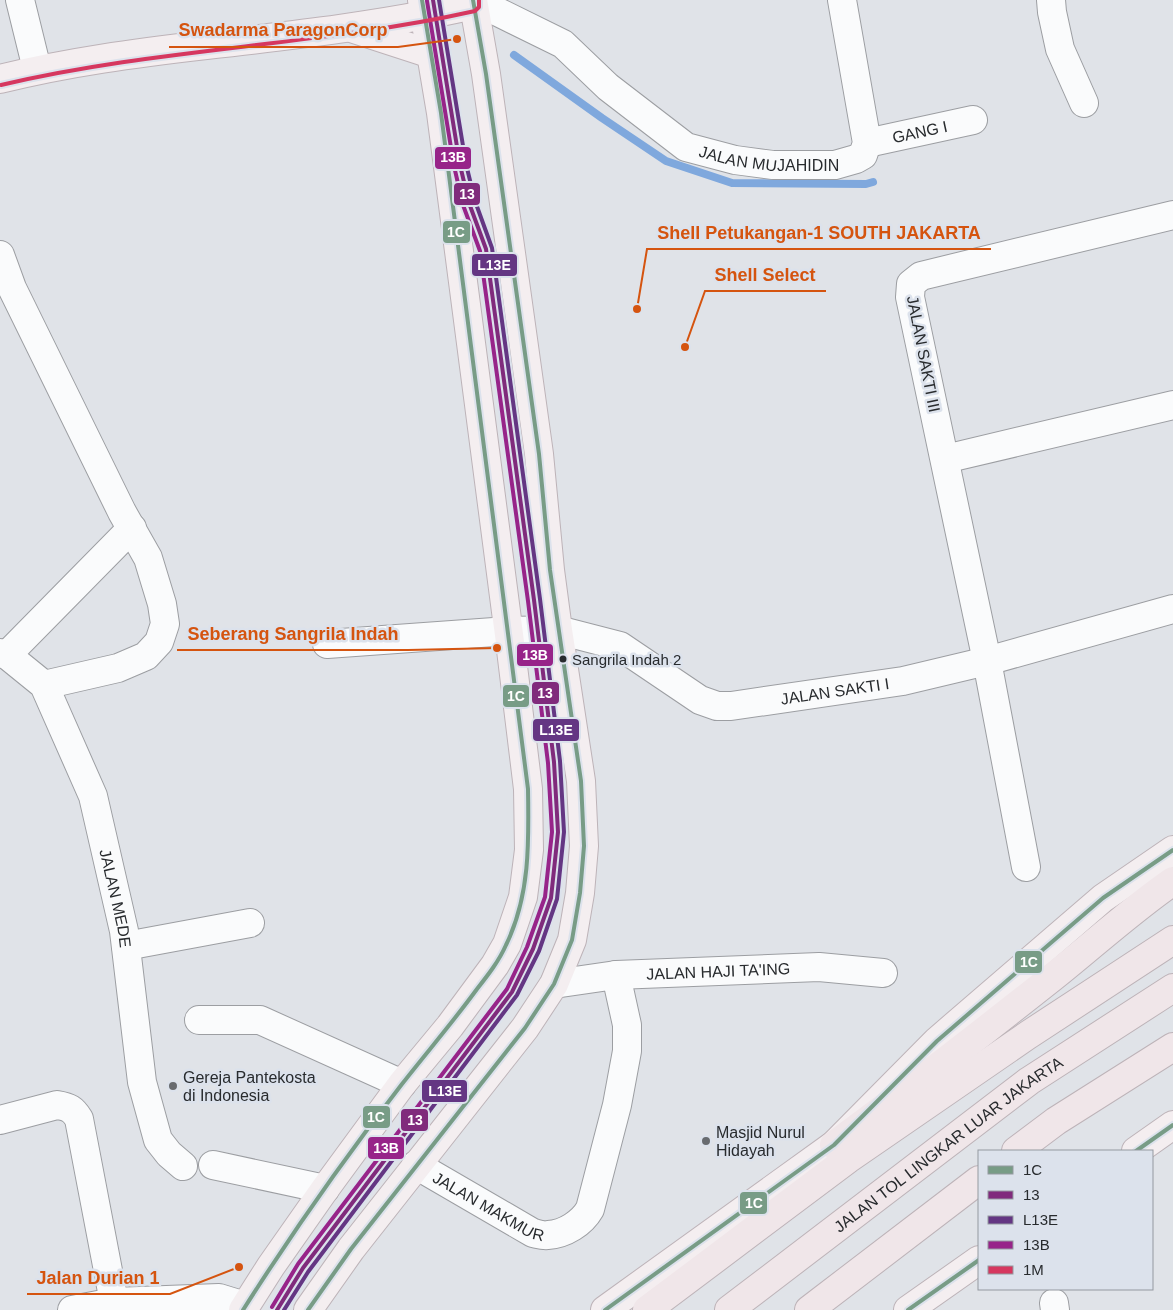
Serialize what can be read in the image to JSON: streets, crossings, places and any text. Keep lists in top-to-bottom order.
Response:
{
  "streets": {
    "highway": ["JALAN TOL LINGKAR LUAR JAKARTA"],
    "street": [
      "GANG I",
      "JALAN MUJAHIDIN",
      "JALAN SAKTI III",
      "JALAN SAKTI I",
      "JALAN MEDE",
      "JALAN HAJI TA'ING",
      "JALAN MAKMUR"
    ]
  },
  "crossings": [
    ["GANG I", "JALAN MUJAHIDIN"],
    ["JALAN SAKTI III", "JALAN SAKTI I"]
  ],
  "places": [
    "Swadarma ParagonCorp",
    "Shell Petukangan-1 SOUTH JAKARTA",
    "Shell Select",
    "Seberang Sangrila Indah",
    "Sangrila Indah 2",
    "Gereja Pantekosta di Indonesia",
    "Masjid Nurul Hidayah",
    "Jalan Durian 1"
  ],
  "lines": [
    "transit line 1C",
    "transit line 13",
    "transit line L13E",
    "transit line 1M",
    "transit line 13B"
  ],
  "legend": [
    "1C",
    "13",
    "L13E",
    "13B",
    "1M"
  ]
}
